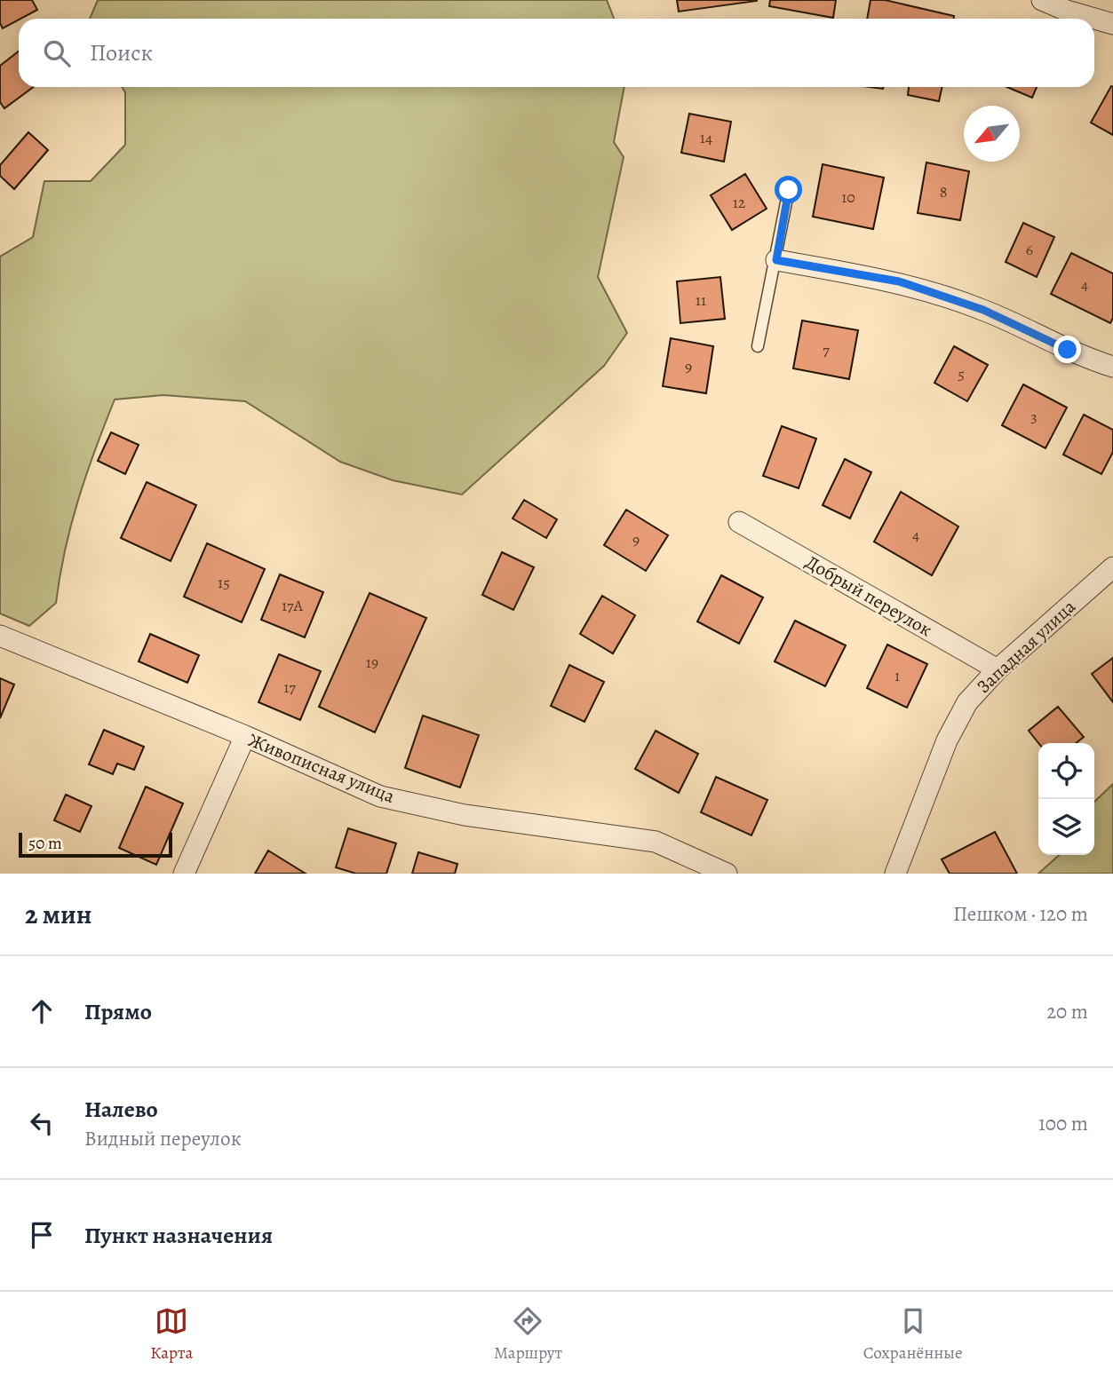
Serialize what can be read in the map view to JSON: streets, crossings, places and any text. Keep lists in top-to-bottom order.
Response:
{
  "streets": {
    "street": ["Добрый переулок", "Западная улица", "Живописная улица"]
  },
  "crossings": [
    ["Добрый переулок", "Западная улица"]
  ],
  "house_numbers": [
    "14",
    "8",
    "10",
    "12",
    "6",
    "4",
    "11",
    "7",
    "9",
    "5",
    "3",
    "4",
    "9",
    "15",
    "17А",
    "19",
    "1",
    "17"
  ],
  "scale_bar": "50 m",
  "north": "bottom left",
  "page": {
    "search": "Поиск",
    "scale": "50 m",
    "heading": ["2 мин", "Пешком · 120 m"],
    "list": [
      ["Прямо", "20 m"],
      ["Налево", "Видный переулок", "100 m"],
      "Пункт назначения"
    ],
    "nav": ["Карта", "Маршрут", "Сохранённые"]
  }
}
